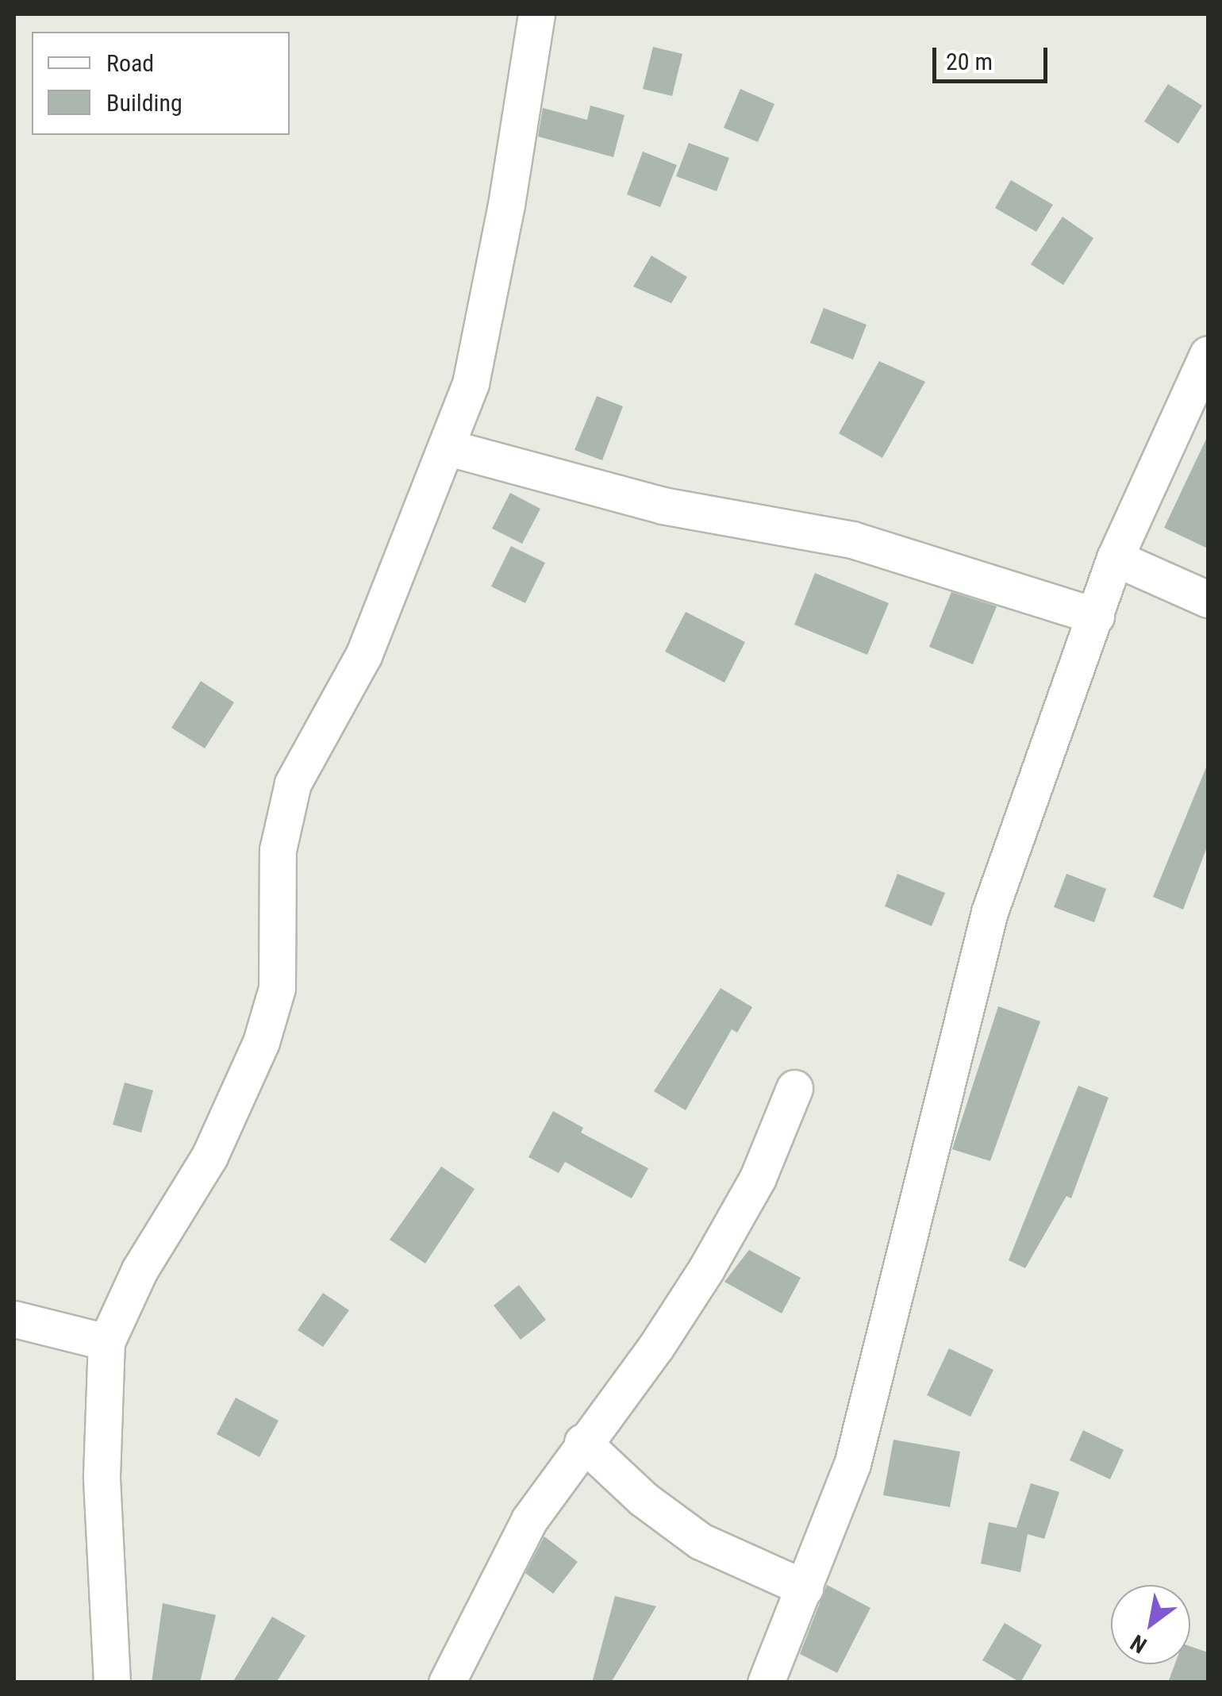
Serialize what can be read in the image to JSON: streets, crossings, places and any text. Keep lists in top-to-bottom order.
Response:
{
  "legend": ["Road", "Building"],
  "scale_bar": "20 m",
  "north": "bottom left"
}
